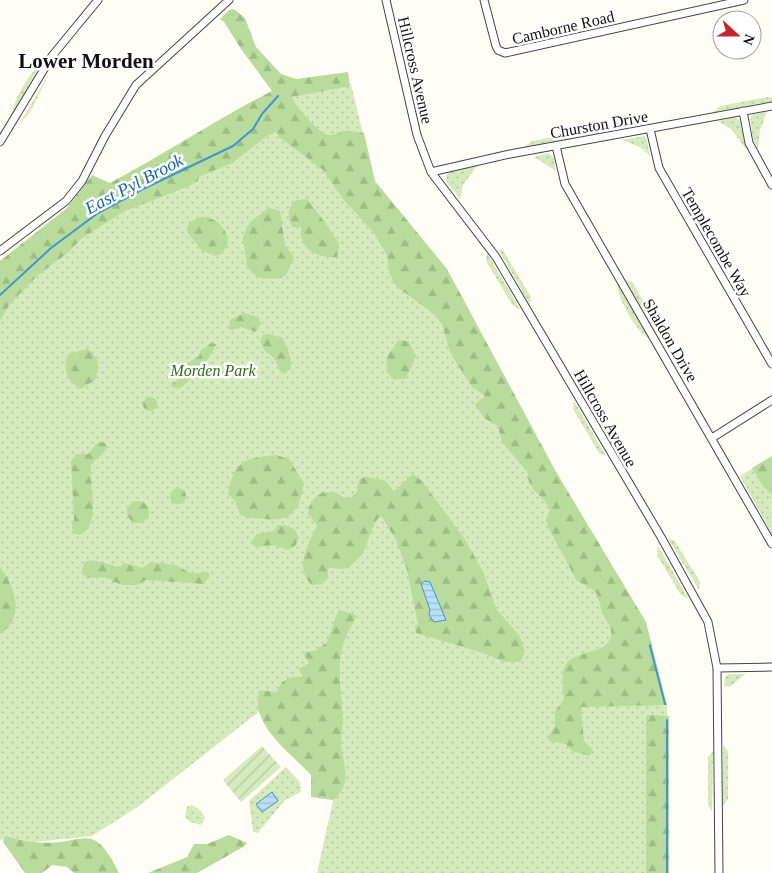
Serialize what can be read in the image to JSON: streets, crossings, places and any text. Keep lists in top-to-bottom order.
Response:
{
  "streets": {
    "street": [
      "Camborne Road",
      "Hillcross Avenue",
      "Churston Drive",
      "Templecombe Way",
      "Shaldon Drive"
    ]
  },
  "crossings": [
    ["Hillcross Avenue", "Churston Drive"],
    ["Churston Drive", "Templecombe Way"],
    ["Churston Drive", "Shaldon Drive"]
  ],
  "districts": ["Lower Morden"],
  "water": ["East Pyl Brook"],
  "parks": ["Morden Park"],
  "north": "right"
}
